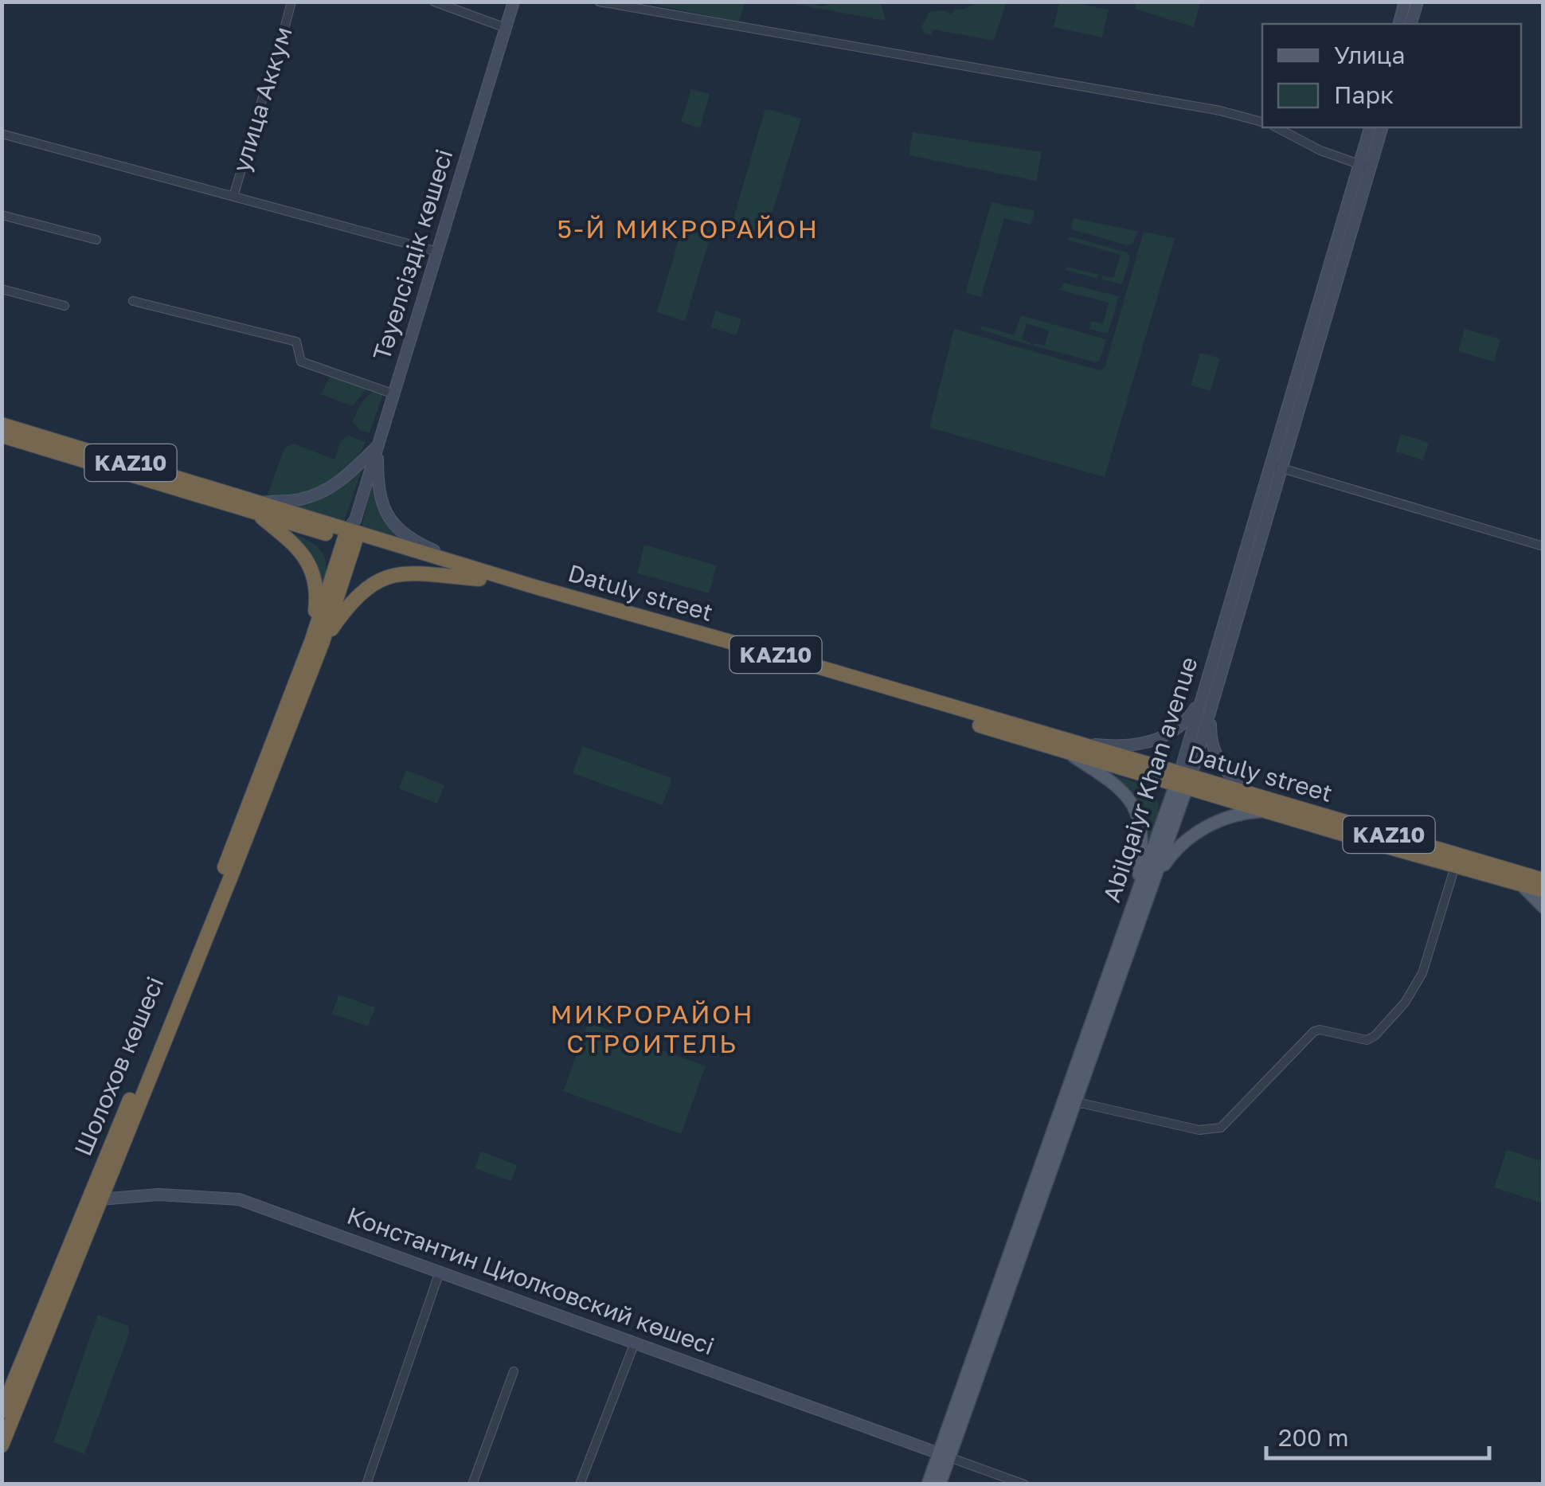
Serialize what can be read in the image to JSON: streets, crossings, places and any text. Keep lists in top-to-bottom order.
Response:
{
  "streets": {
    "highway": ["KAZ10", "Datuly street", "Шолохов көшесі"],
    "main road": ["Тәуелсіздік көшесі", "Abilqaiyr Khan avenue", "Константин Циолковский көшесі"],
    "street": ["улица Аккум"]
  },
  "crossings": [
    ["Тәуелсіздік көшесі", "Datuly street"],
    ["Datuly street", "Abilqaiyr Khan avenue"],
    ["Abilqaiyr Khan avenue", "Константин Циолковский көшесі"],
    ["Шолохов көшесі", "Константин Циолковский көшесі"]
  ],
  "districts": ["5-Й МИКРОРАЙОН", "МИКРОРАЙОН СТРОИТЕЛЬ"],
  "legend": ["Улица", "Парк"],
  "scale_bar": "200 m"
}
